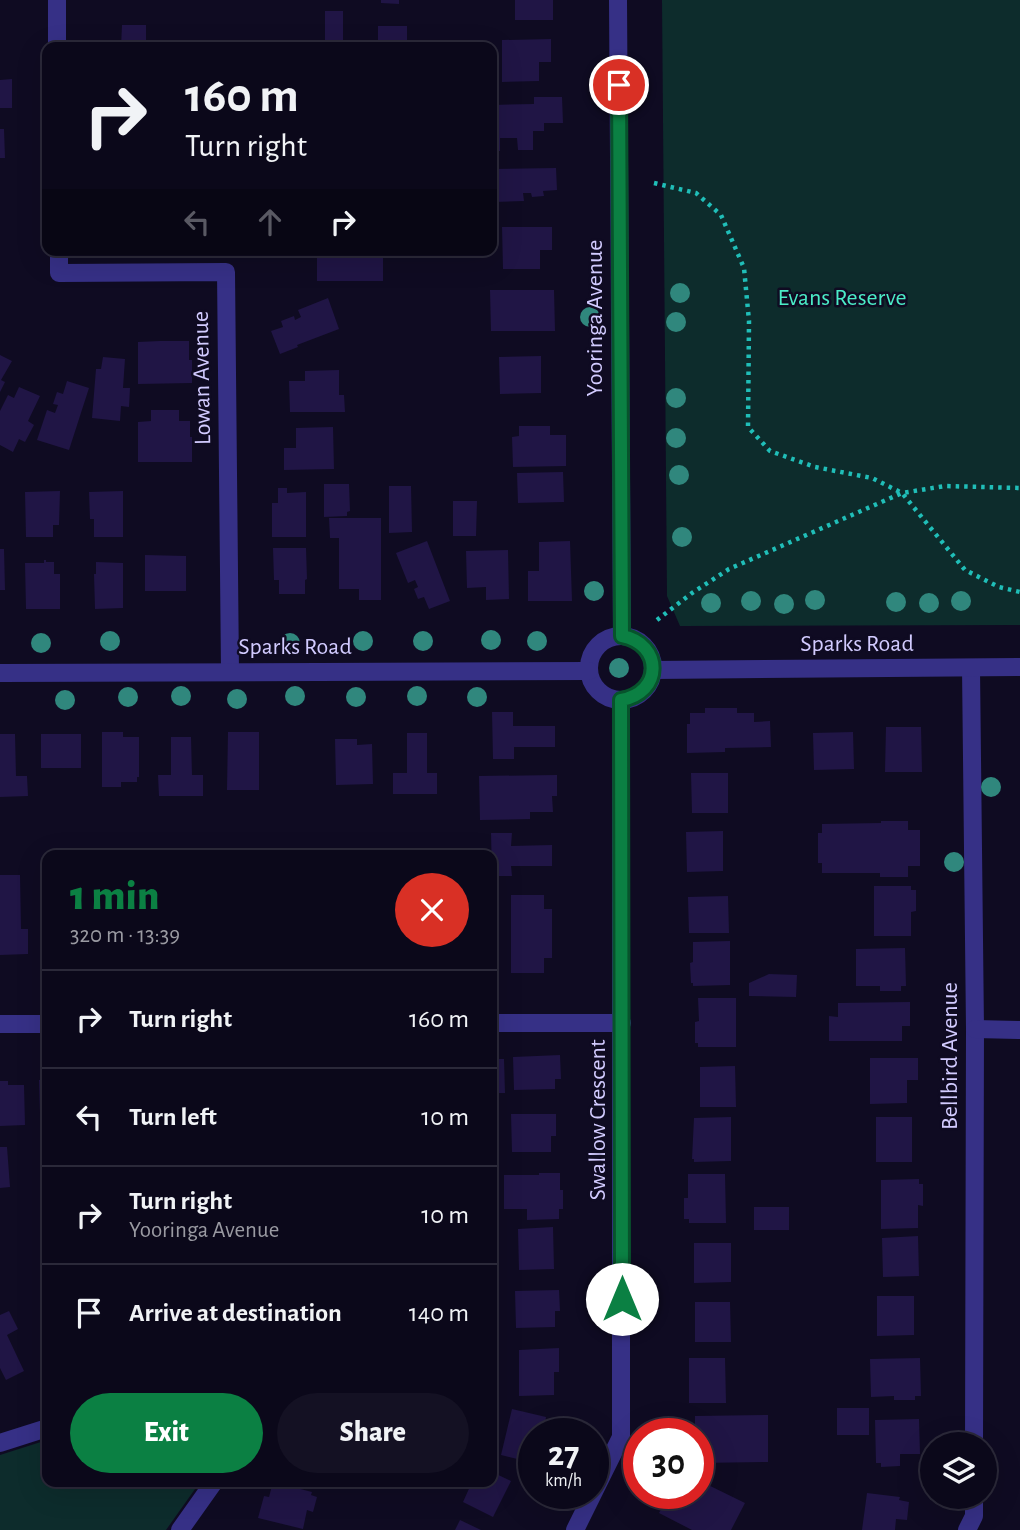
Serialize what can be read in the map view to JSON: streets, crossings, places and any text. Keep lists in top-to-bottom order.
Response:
{
  "streets": {
    "street": [
      "Yooringa Avenue",
      "Lowan Avenue",
      "Sparks Road",
      "Bellbird Avenue",
      "Swallow Crescent"
    ]
  },
  "crossings": [
    ["Yooringa Avenue", "Sparks Road"],
    ["Yooringa Avenue", "Swallow Crescent"],
    ["Lowan Avenue", "Sparks Road"],
    ["Sparks Road", "Bellbird Avenue"],
    ["Sparks Road", "Swallow Crescent"]
  ],
  "parks": ["Evans Reserve"],
  "page": {
    "turn": ["160 m", "Turn right"],
    "heading": ["1 min", "320 m · 13:39"],
    "list": [
      {
        "name": "Turn right",
        "value": "160 m"
      },
      {
        "name": "Turn left",
        "value": "10 m"
      },
      {
        "name": "Turn right",
        "note": "Yooringa Avenue",
        "value": "10 m"
      },
      {
        "name": "Arrive at destination",
        "value": "140 m"
      }
    ],
    "buttons": ["Exit", "Share"],
    "speed": "27 km/h",
    "limit": "30"
  }
}
